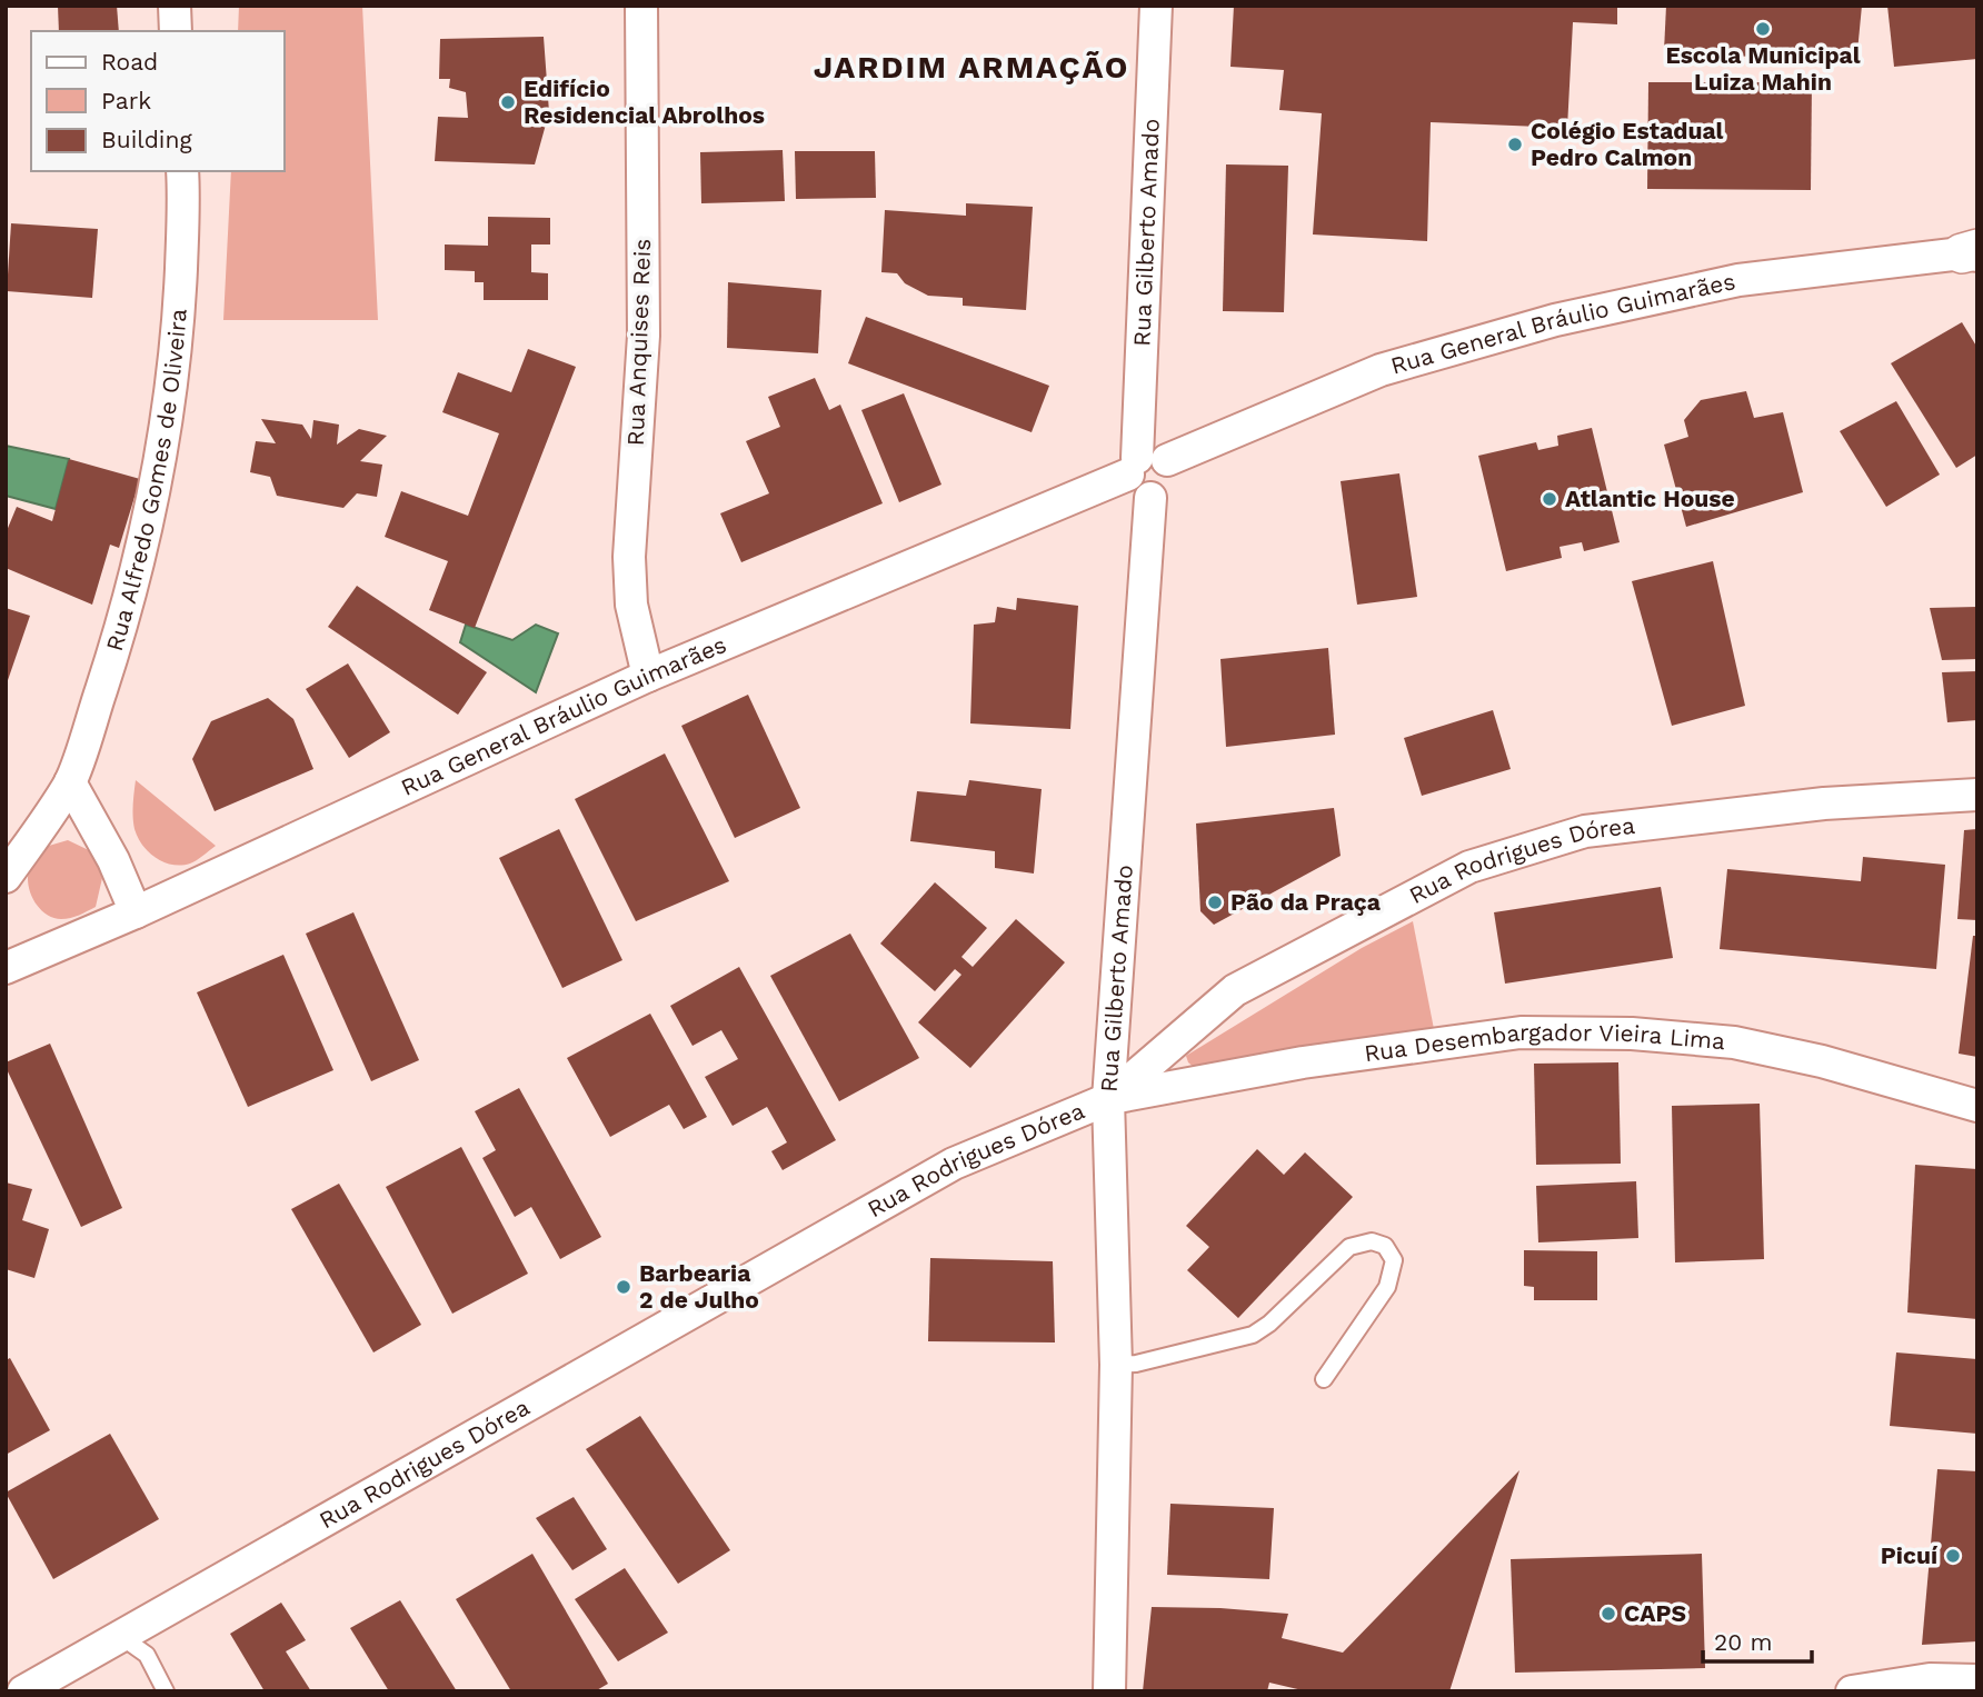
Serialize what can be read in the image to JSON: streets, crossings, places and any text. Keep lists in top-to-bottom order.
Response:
{
  "streets": {
    "street": [
      "Rua Gilberto Amado",
      "Rua General Bráulio Guimarães",
      "Rua Anquises Reis",
      "Rua Alfredo Gomes de Oliveira",
      "Rua Rodrigues Dórea",
      "Rua Desembargador Vieira Lima"
    ]
  },
  "crossings": [
    ["Rua Gilberto Amado", "Rua General Bráulio Guimarães"],
    ["Rua Gilberto Amado", "Rua Rodrigues Dórea"],
    ["Rua Gilberto Amado", "Rua Desembargador Vieira Lima"],
    ["Rua General Bráulio Guimarães", "Rua Anquises Reis"],
    ["Rua Rodrigues Dórea", "Rua Desembargador Vieira Lima"]
  ],
  "districts": ["JARDIM ARMAÇÃO"],
  "places": [
    "Escola Municipal Luiza Mahin",
    "Edifício Residencial Abrolhos",
    "Colégio Estadual Pedro Calmon",
    "Atlantic House",
    "Pão da Praça",
    "Barbearia 2 de Julho",
    "Picuí",
    "CAPS"
  ],
  "legend": ["Road", "Park", "Building"],
  "scale_bar": "20 m"
}
